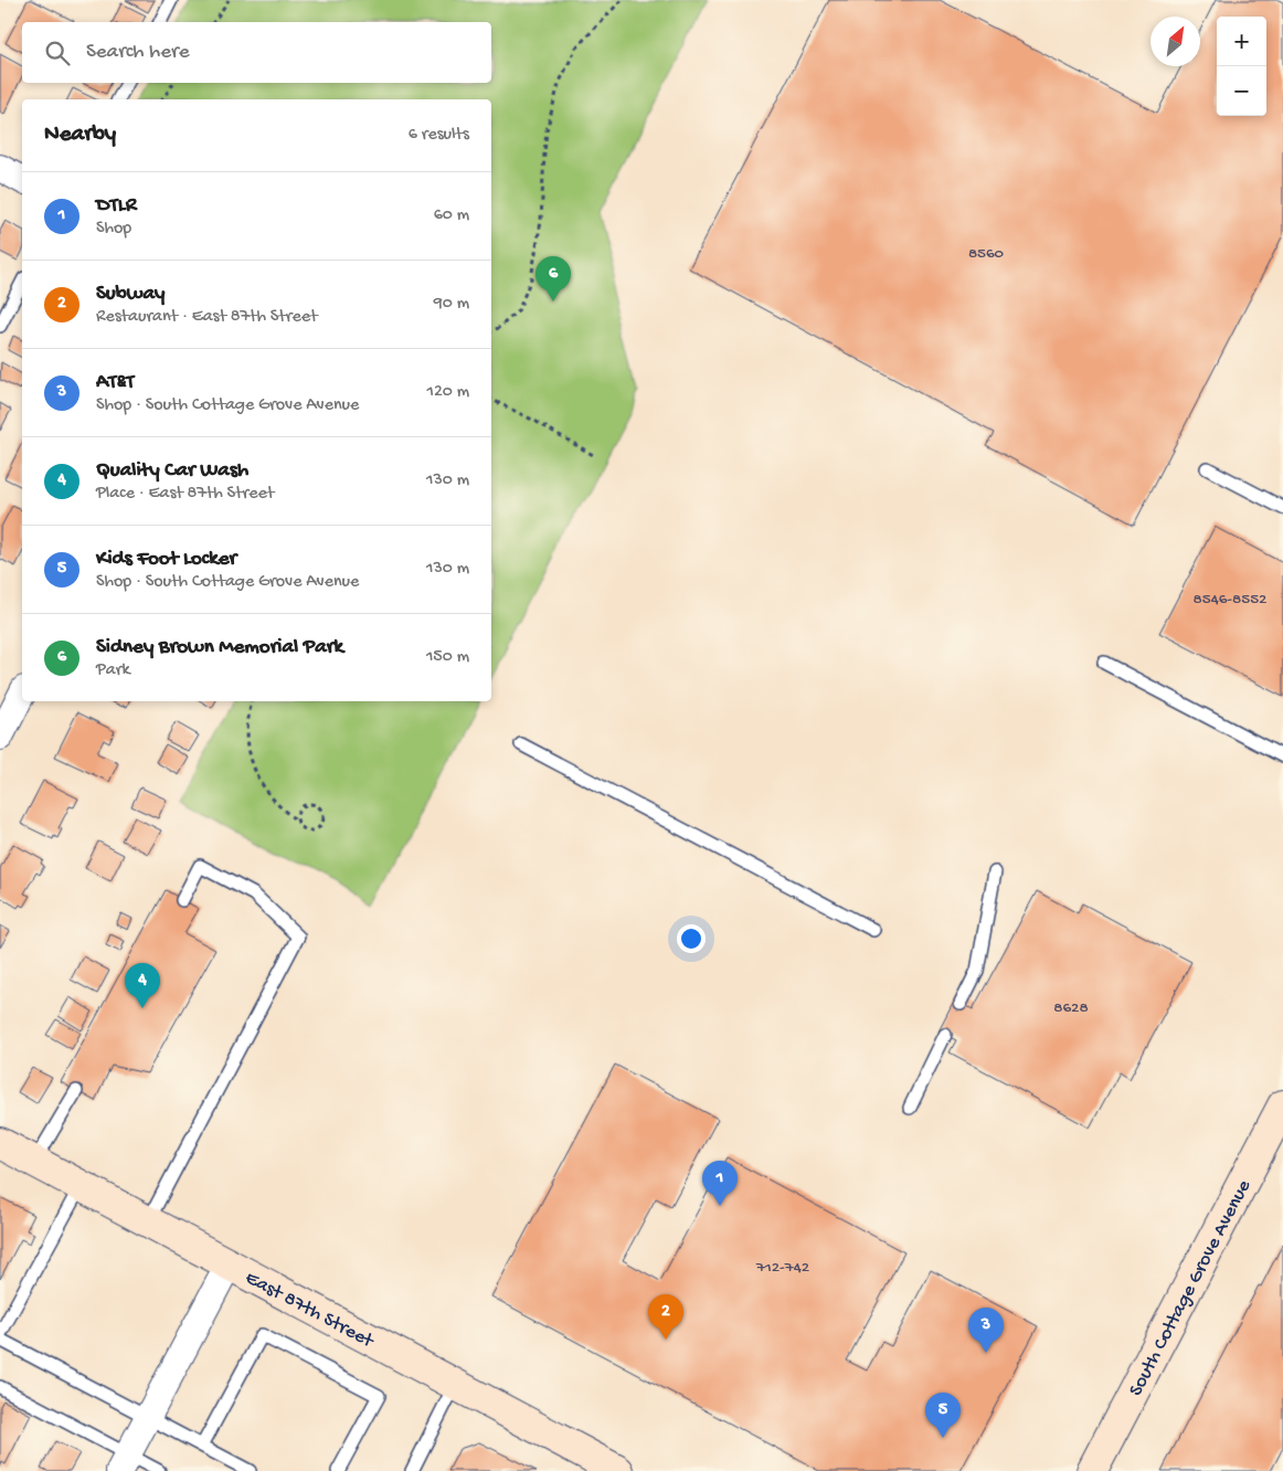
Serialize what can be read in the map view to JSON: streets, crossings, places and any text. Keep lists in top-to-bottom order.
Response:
{
  "streets": {
    "main road": ["South Cottage Grove Avenue", "East 87th Street"]
  },
  "house_numbers": [
    "8560",
    "8546-8552",
    "8628",
    "712-742"
  ],
  "north": "top right",
  "page": {
    "map_buttons": ["+", "−"],
    "search": "Search here",
    "heading": ["Nearby", "6 results"],
    "list": [
      {
        "mark": "1",
        "name": "DTLR",
        "note": "Shop",
        "value": "60 m"
      },
      {
        "mark": "2",
        "name": "Subway",
        "note": "Restaurant · East 87th Street",
        "value": "90 m"
      },
      {
        "mark": "3",
        "name": "AT&T",
        "note": "Shop · South Cottage Grove Avenue",
        "value": "120 m"
      },
      {
        "mark": "4",
        "name": "Quality Car Wash",
        "note": "Place · East 87th Street",
        "value": "130 m"
      },
      {
        "mark": "5",
        "name": "Kids Foot Locker",
        "note": "Shop · South Cottage Grove Avenue",
        "value": "130 m"
      },
      {
        "mark": "6",
        "name": "Sidney Brown Memorial Park",
        "note": "Park",
        "value": "150 m"
      }
    ],
    "pins": [
      "6",
      "4",
      "1",
      "2",
      "3",
      "5"
    ]
  }
}
